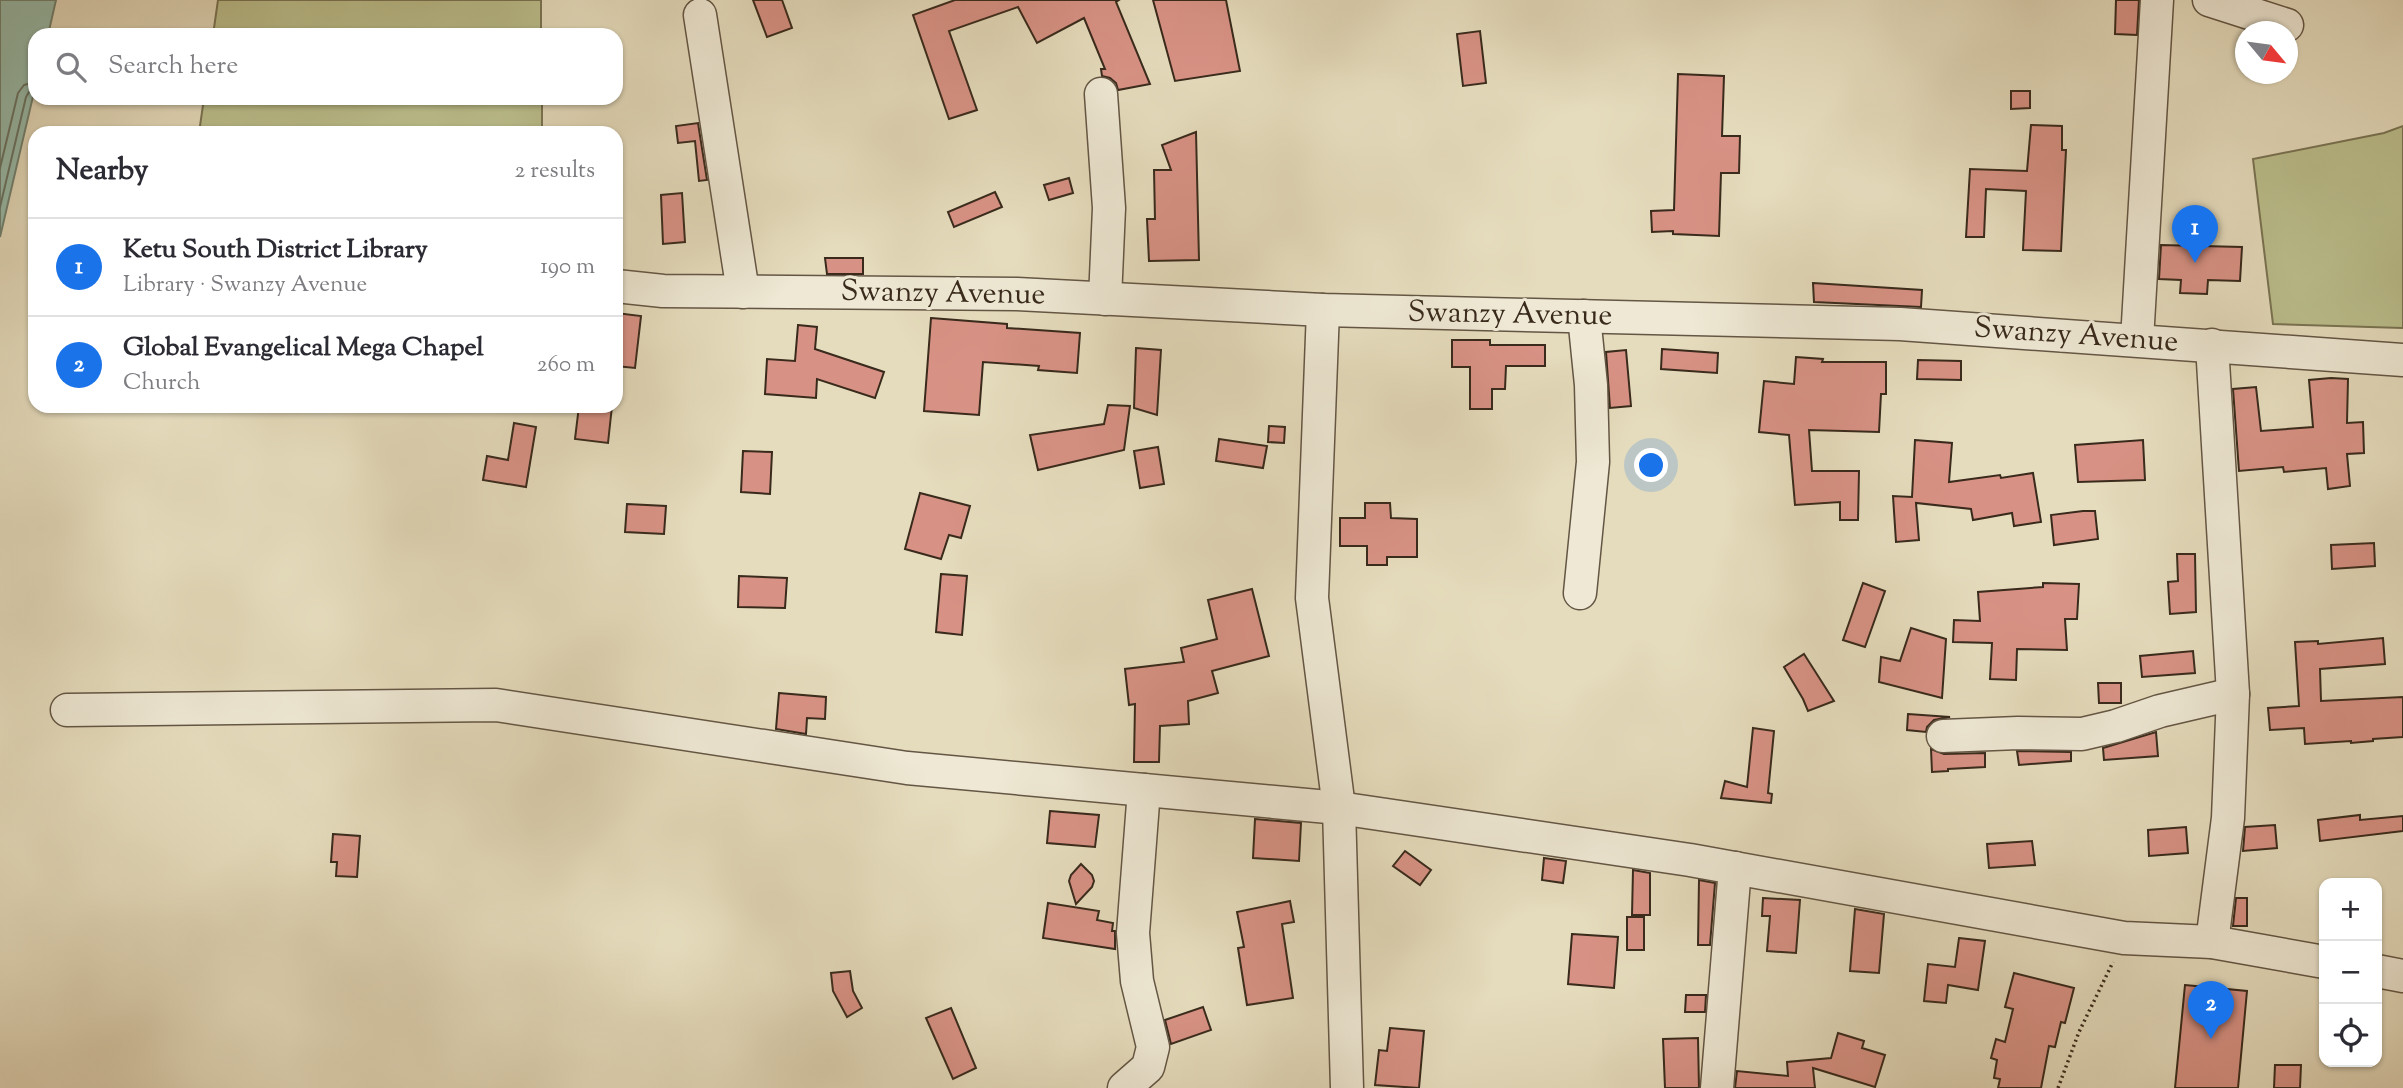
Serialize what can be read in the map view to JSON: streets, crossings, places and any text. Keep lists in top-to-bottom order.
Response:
{
  "streets": {
    "street": ["Swanzy Avenue"]
  },
  "north": "bottom right",
  "page": {
    "search": "Search here",
    "heading": ["Nearby", "2 results"],
    "pins": ["1", "2"],
    "list": [
      {
        "mark": "1",
        "name": "Ketu South District Library",
        "note": "Library · Swanzy Avenue",
        "value": "190 m"
      },
      {
        "mark": "2",
        "name": "Global Evangelical Mega Chapel",
        "note": "Church",
        "value": "260 m"
      }
    ],
    "map_buttons": ["+", "−"]
  }
}
